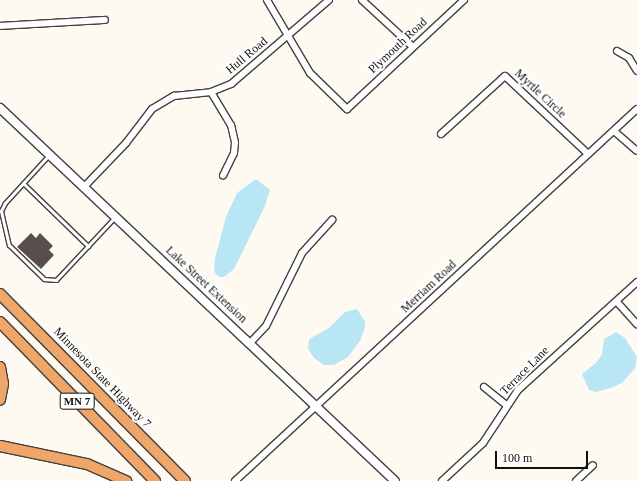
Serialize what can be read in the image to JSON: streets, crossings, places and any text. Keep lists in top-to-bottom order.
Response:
{
  "streets": {
    "highway": ["Minnesota State Highway 7", "MN 7"],
    "street": [
      "Plymouth Road",
      "Hull Road",
      "Myrtle Circle",
      "Lake Street Extension",
      "Merriam Road",
      "Terrace Lane"
    ]
  },
  "crossings": [
    ["Plymouth Road", "Hull Road"],
    ["Hull Road", "Lake Street Extension"],
    ["Myrtle Circle", "Merriam Road"],
    ["Lake Street Extension", "Merriam Road"]
  ],
  "scale_bar": "100 m"
}
